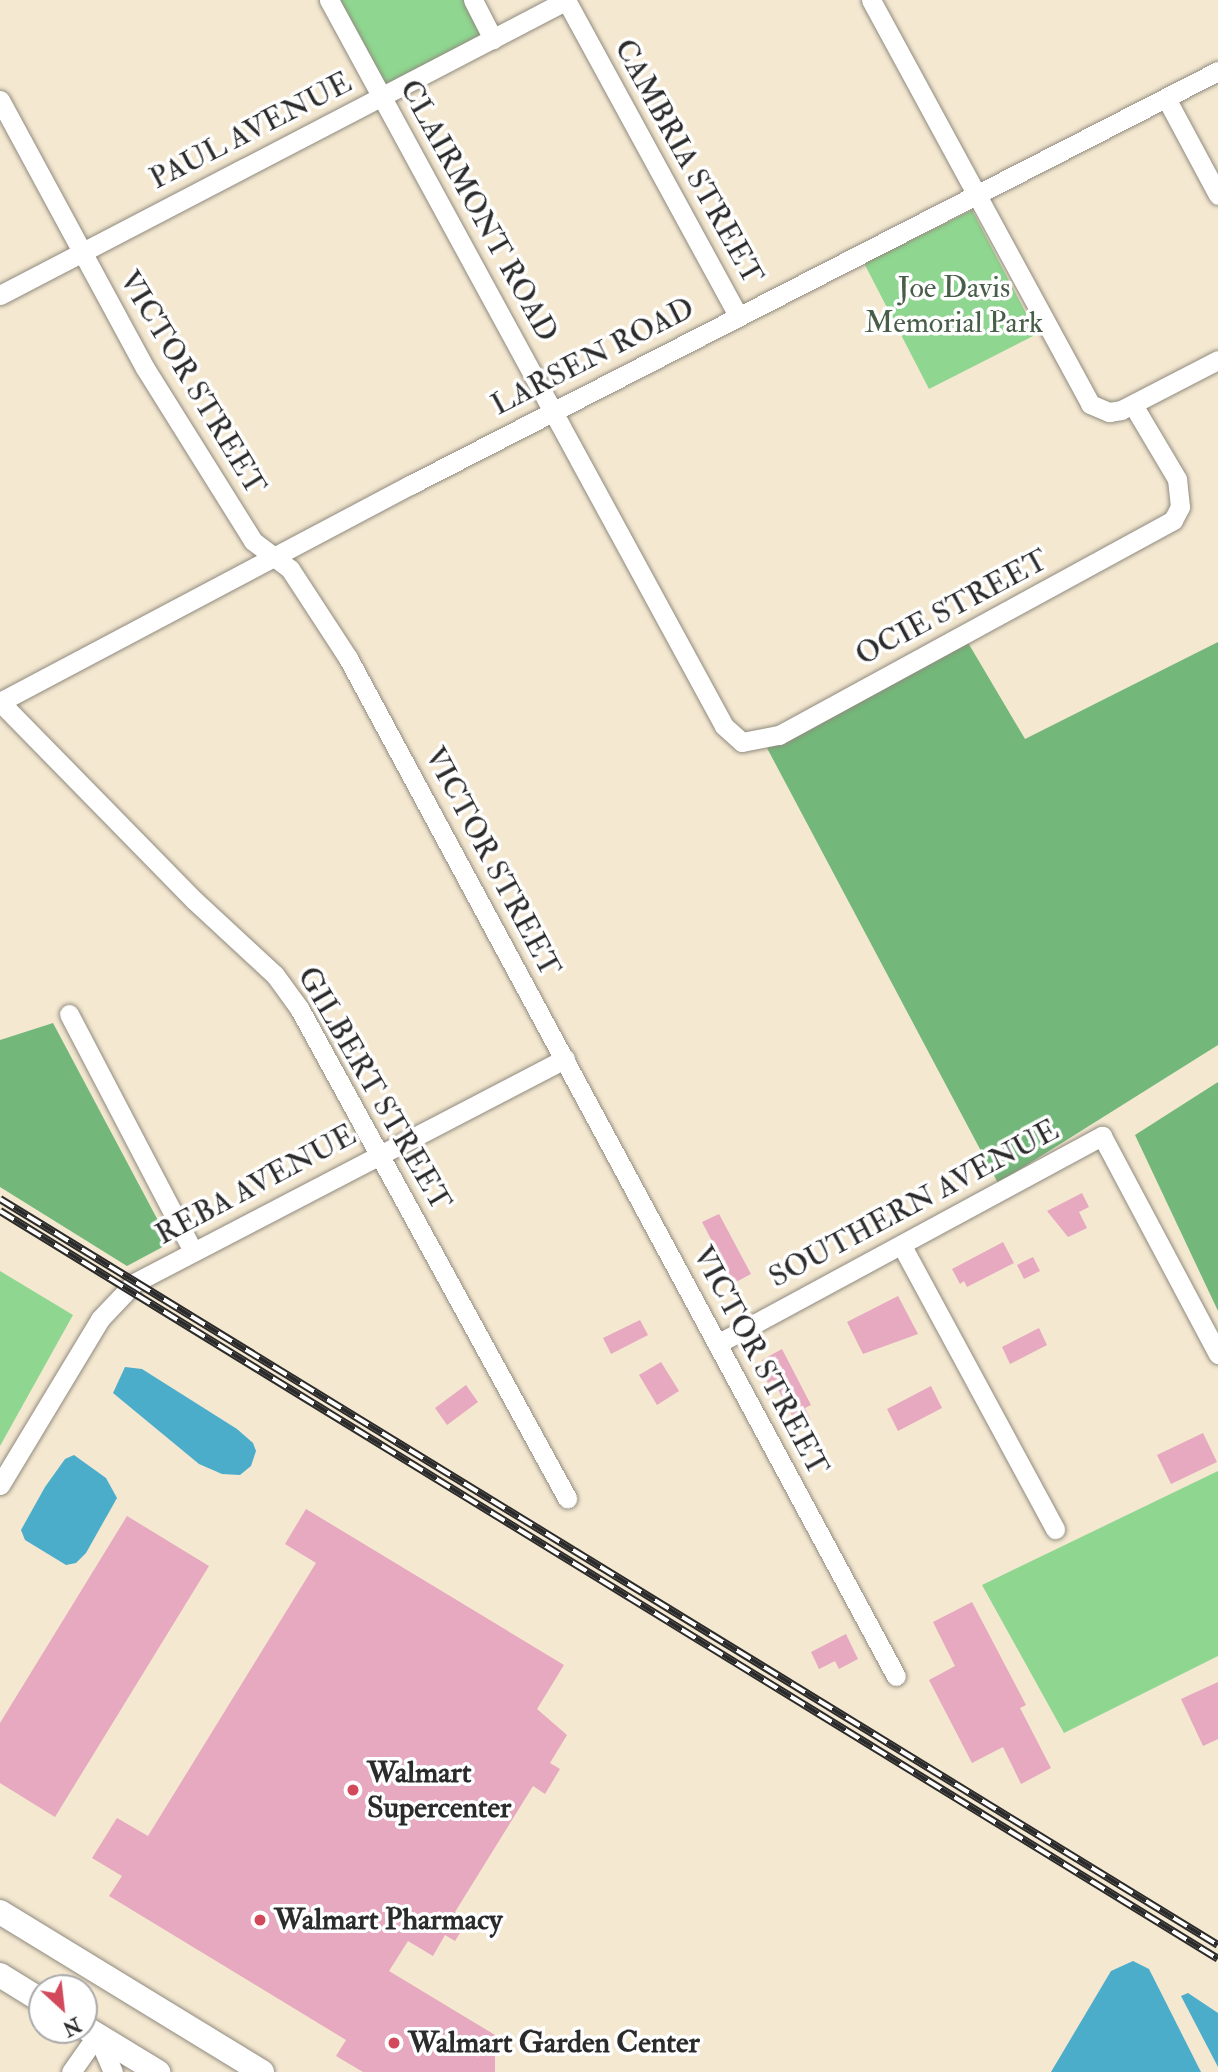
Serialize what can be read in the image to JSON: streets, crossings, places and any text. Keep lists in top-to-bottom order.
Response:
{
  "streets": {
    "street": [
      "PAUL AVENUE",
      "CAMBRIA STREET",
      "CLAIRMONT ROAD",
      "LARSEN ROAD",
      "VICTOR STREET",
      "OCIE STREET",
      "GILBERT STREET",
      "REBA AVENUE",
      "SOUTHERN AVENUE"
    ]
  },
  "crossings": [
    ["PAUL AVENUE", "CAMBRIA STREET"],
    ["PAUL AVENUE", "CLAIRMONT ROAD"],
    ["PAUL AVENUE", "VICTOR STREET"],
    ["CAMBRIA STREET", "LARSEN ROAD"],
    ["CLAIRMONT ROAD", "LARSEN ROAD"],
    ["CLAIRMONT ROAD", "OCIE STREET"],
    ["LARSEN ROAD", "VICTOR STREET"],
    ["LARSEN ROAD", "GILBERT STREET"],
    ["VICTOR STREET", "REBA AVENUE"],
    ["VICTOR STREET", "SOUTHERN AVENUE"],
    ["GILBERT STREET", "REBA AVENUE"]
  ],
  "parks": ["Joe Davis Memorial Park"],
  "places": ["Walmart Supercenter", "Walmart Pharmacy", "Walmart Garden Center"],
  "north": "bottom right"
}
